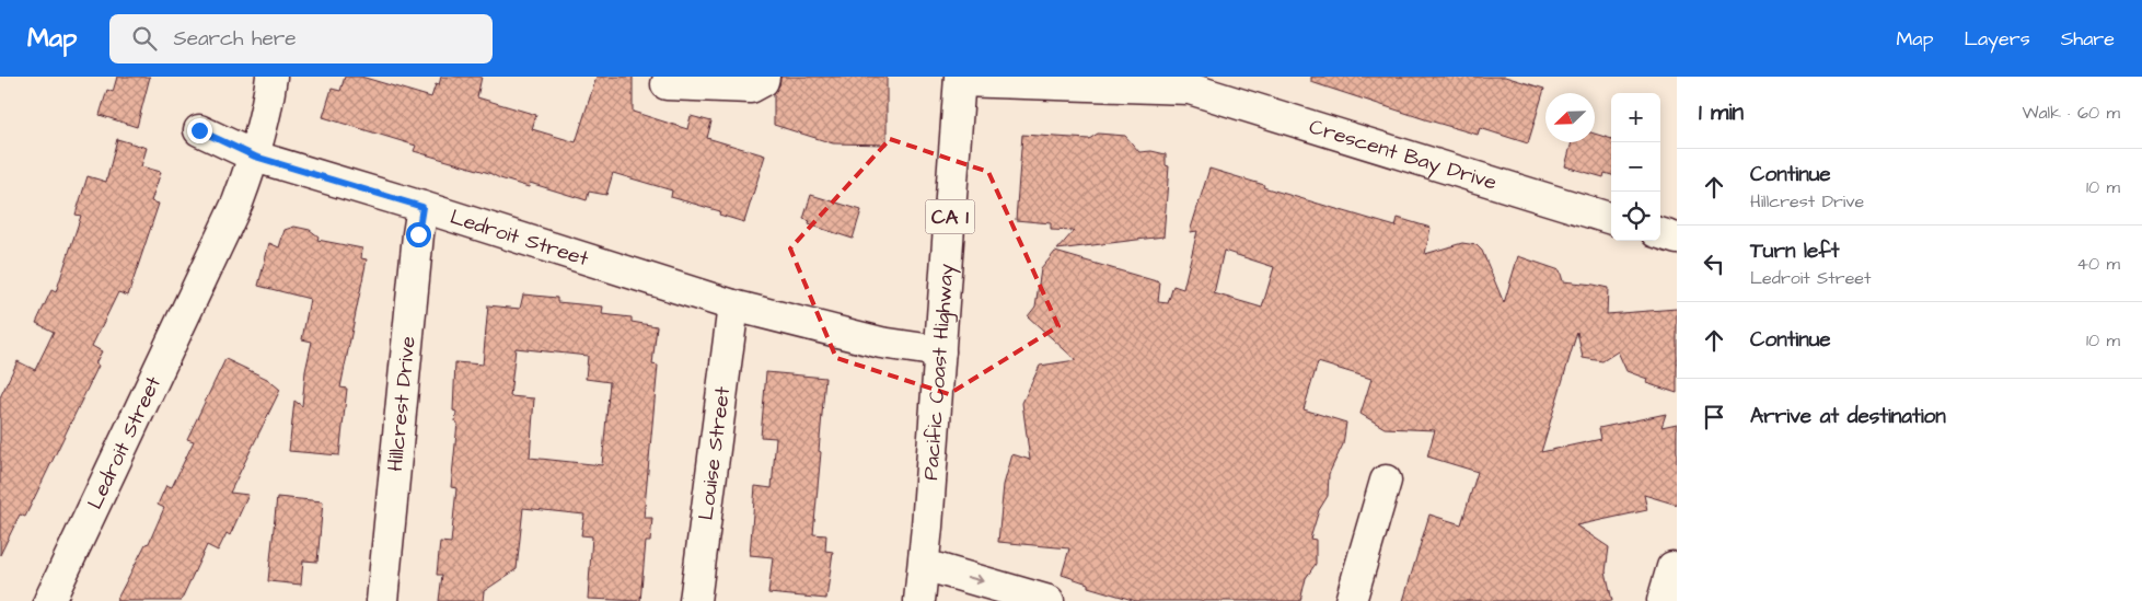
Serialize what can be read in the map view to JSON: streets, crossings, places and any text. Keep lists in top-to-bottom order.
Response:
{
  "streets": {
    "main road": [
      "Crescent Bay Drive",
      "CA 1",
      "Ledroit Street",
      "Pacific Coast Highway",
      "Hillcrest Drive",
      "Louise Street"
    ]
  },
  "crossings": [
    ["Crescent Bay Drive", "Pacific Coast Highway"],
    ["Ledroit Street", "Pacific Coast Highway"],
    ["Ledroit Street", "Hillcrest Drive"],
    ["Ledroit Street", "Louise Street"]
  ],
  "north": "bottom left",
  "page": {
    "header": "Map",
    "search": "Search here",
    "nav": ["Map", "Layers", "Share"],
    "heading": ["1 min", "Walk · 60 m"],
    "map_buttons": ["+", "−"],
    "list": [
      ["Continue", "Hillcrest Drive", "10 m"],
      ["Turn left", "Ledroit Street", "40 m"],
      ["Continue", "10 m"],
      "Arrive at destination"
    ]
  }
}
